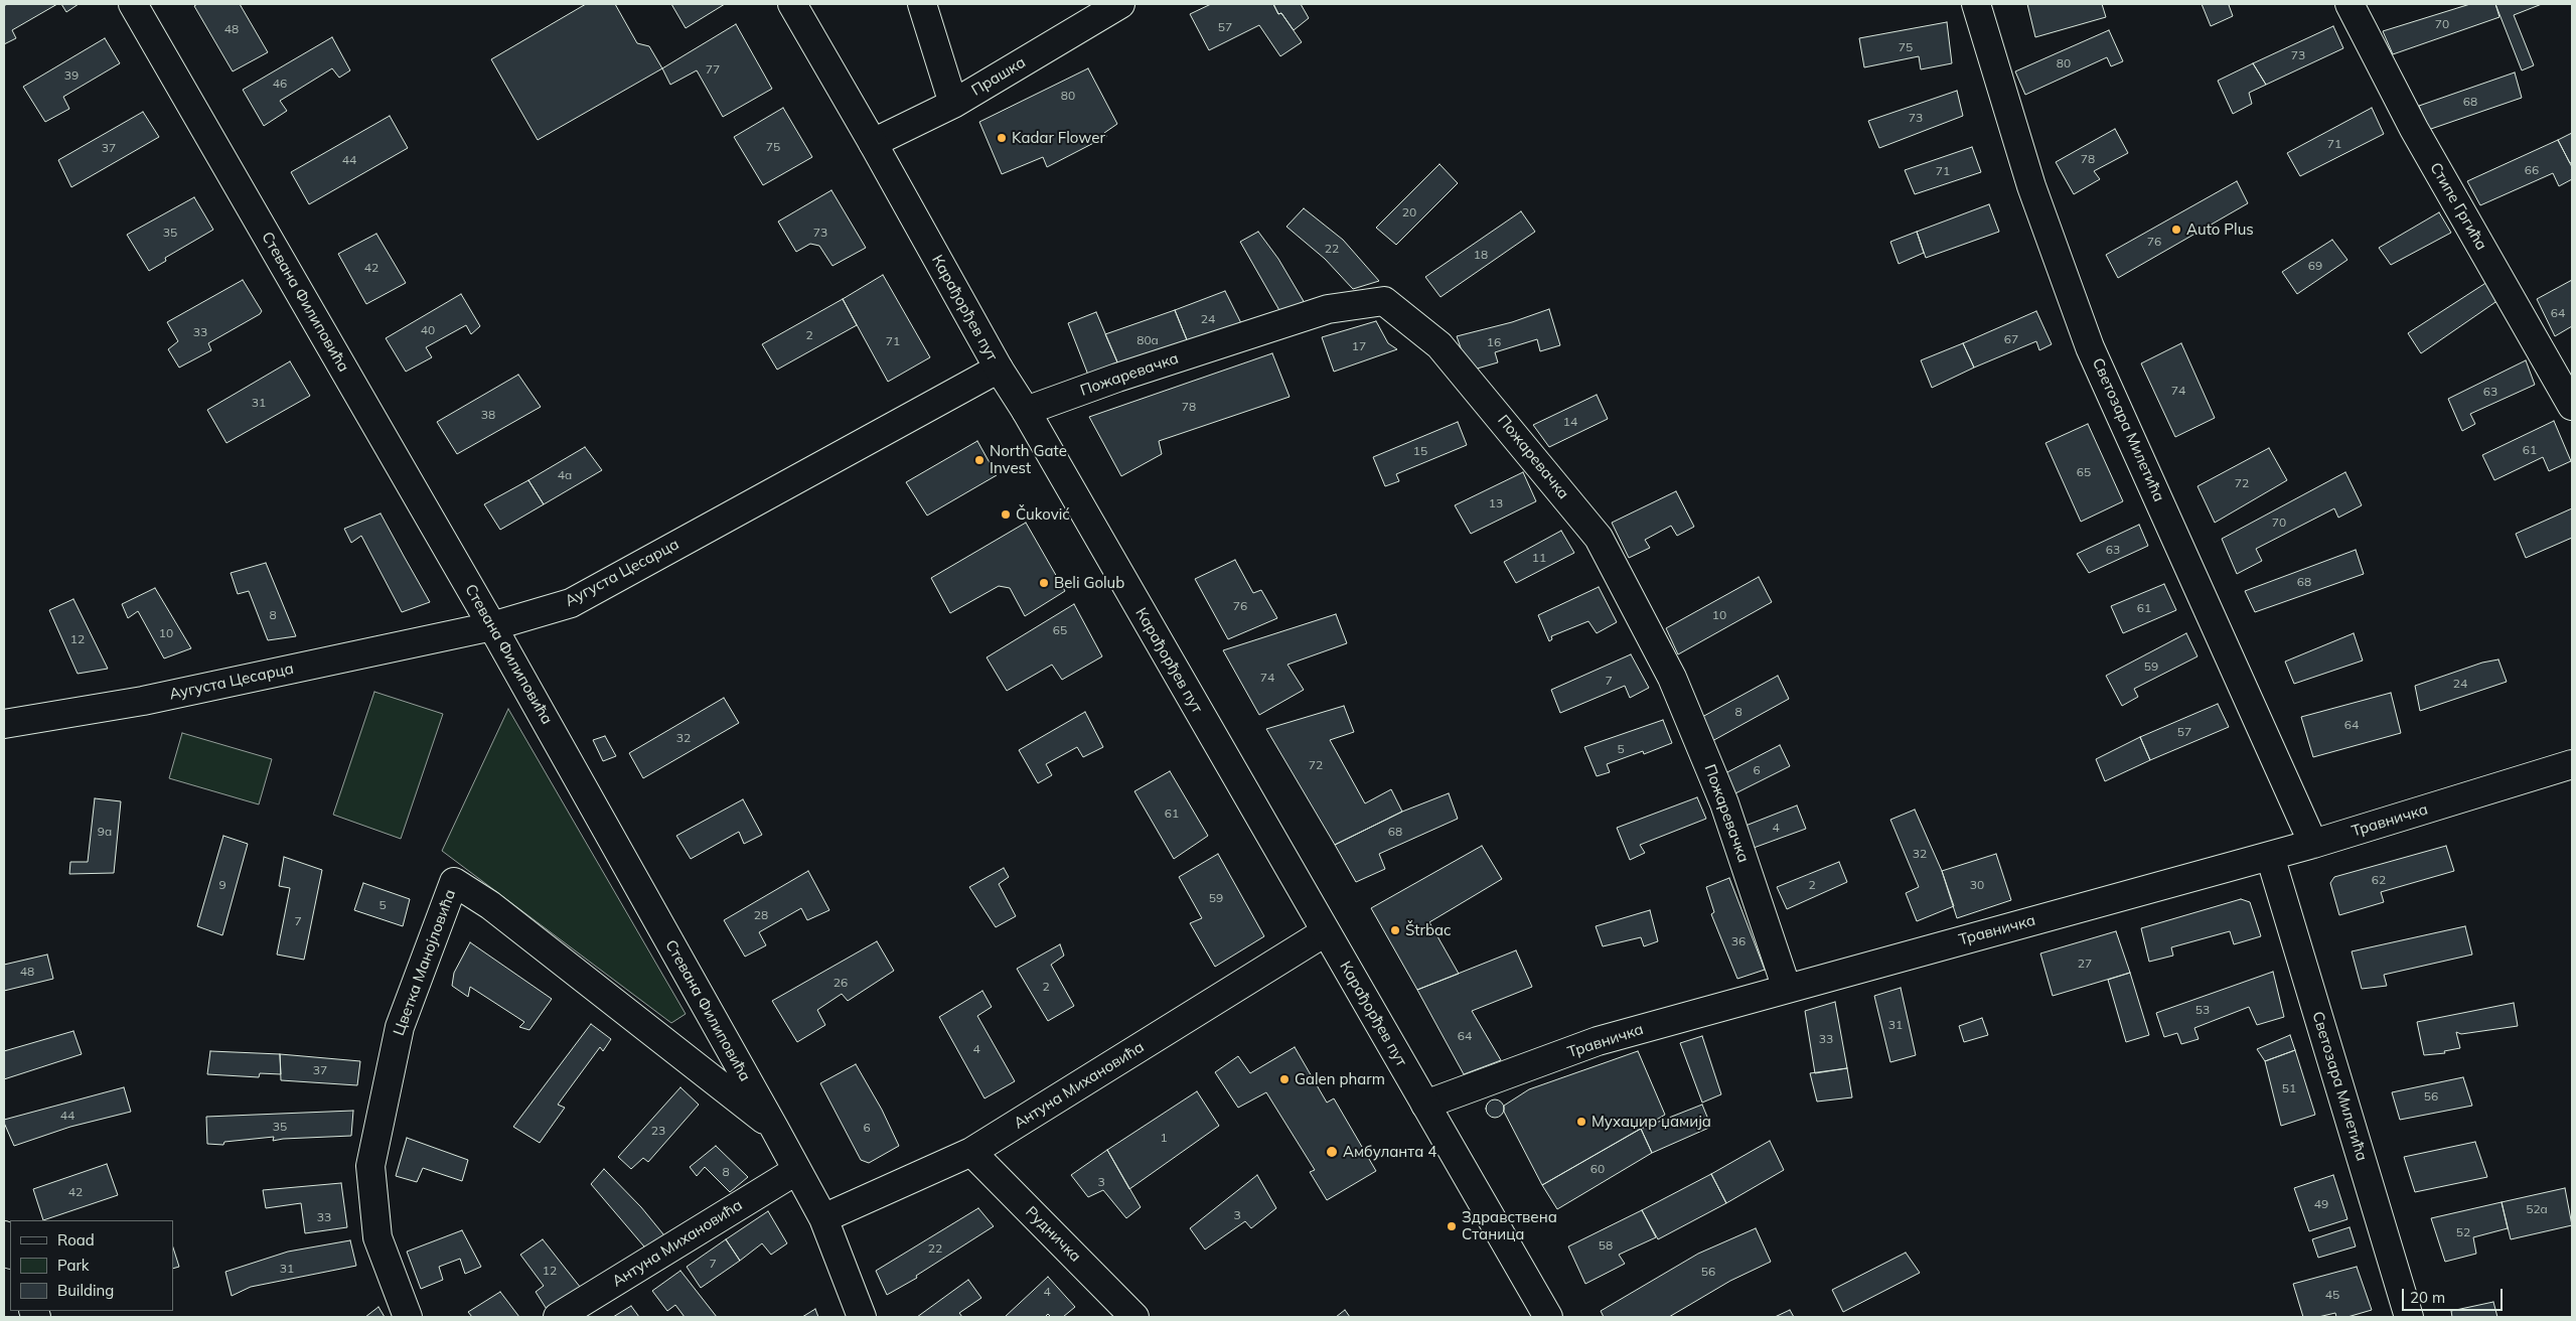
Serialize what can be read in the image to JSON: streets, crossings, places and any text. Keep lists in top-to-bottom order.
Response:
{
  "streets": {
    "street": [
      "Прашка",
      "Стипе Гргића",
      "Стевана Филиповића",
      "Карађорђев пут",
      "Пожаревачка",
      "Светозара Милетића",
      "Аугуста Цесарца",
      "Травничка",
      "Цветка Манојловића",
      "Антуна Михановића",
      "Рудничка"
    ]
  },
  "crossings": [
    ["Прашка", "Карађорђев пут"],
    ["Стевана Филиповића", "Аугуста Цесарца"],
    ["Стевана Филиповића", "Цветка Манојловића"],
    ["Стевана Филиповића", "Антуна Михановића"],
    ["Карађорђев пут", "Пожаревачка"],
    ["Карађорђев пут", "Аугуста Цесарца"],
    ["Карађорђев пут", "Травничка"],
    ["Карађорђев пут", "Антуна Михановића"],
    ["Пожаревачка", "Травничка"],
    ["Светозара Милетића", "Травничка"],
    ["Антуна Михановића", "Рудничка"]
  ],
  "places": [
    "Kadar Flower",
    "Auto Plus",
    "North Gate Invest",
    "Čuković",
    "Beli Golub",
    "Štrbac",
    "Galen pharm",
    "Мухаџир џамија",
    "Амбуланта 4",
    "Здравствена Станица"
  ],
  "house_numbers": [
    "70",
    "57",
    "48",
    "75",
    "73",
    "80",
    "77",
    "39",
    "46",
    "80",
    "68",
    "73",
    "71",
    "75",
    "37",
    "78",
    "44",
    "66",
    "71",
    "20",
    "35",
    "73",
    "76",
    "22",
    "18",
    "69",
    "42",
    "64",
    "24",
    "40",
    "33",
    "2",
    "67",
    "80a",
    "71",
    "16",
    "17",
    "74",
    "63",
    "31",
    "78",
    "38",
    "14",
    "61",
    "15",
    "65",
    "4a",
    "72",
    "13",
    "70",
    "63",
    "11",
    "68",
    "76",
    "61",
    "8",
    "10",
    "65",
    "10",
    "12",
    "59",
    "74",
    "7",
    "24",
    "8",
    "64",
    "57",
    "32",
    "5",
    "72",
    "6",
    "61",
    "4",
    "9a",
    "68",
    "32",
    "62",
    "9",
    "2",
    "30",
    "59",
    "5",
    "28",
    "7",
    "36",
    "27",
    "48",
    "26",
    "2",
    "53",
    "31",
    "64",
    "33",
    "4",
    "37",
    "51",
    "56",
    "44",
    "35",
    "6",
    "23",
    "1",
    "60",
    "8",
    "3",
    "42",
    "49",
    "52a",
    "3",
    "33",
    "52",
    "58",
    "22",
    "7",
    "31",
    "12",
    "56",
    "4",
    "45"
  ],
  "legend": ["Road", "Park", "Building"],
  "scale_bar": "20 m"
}
